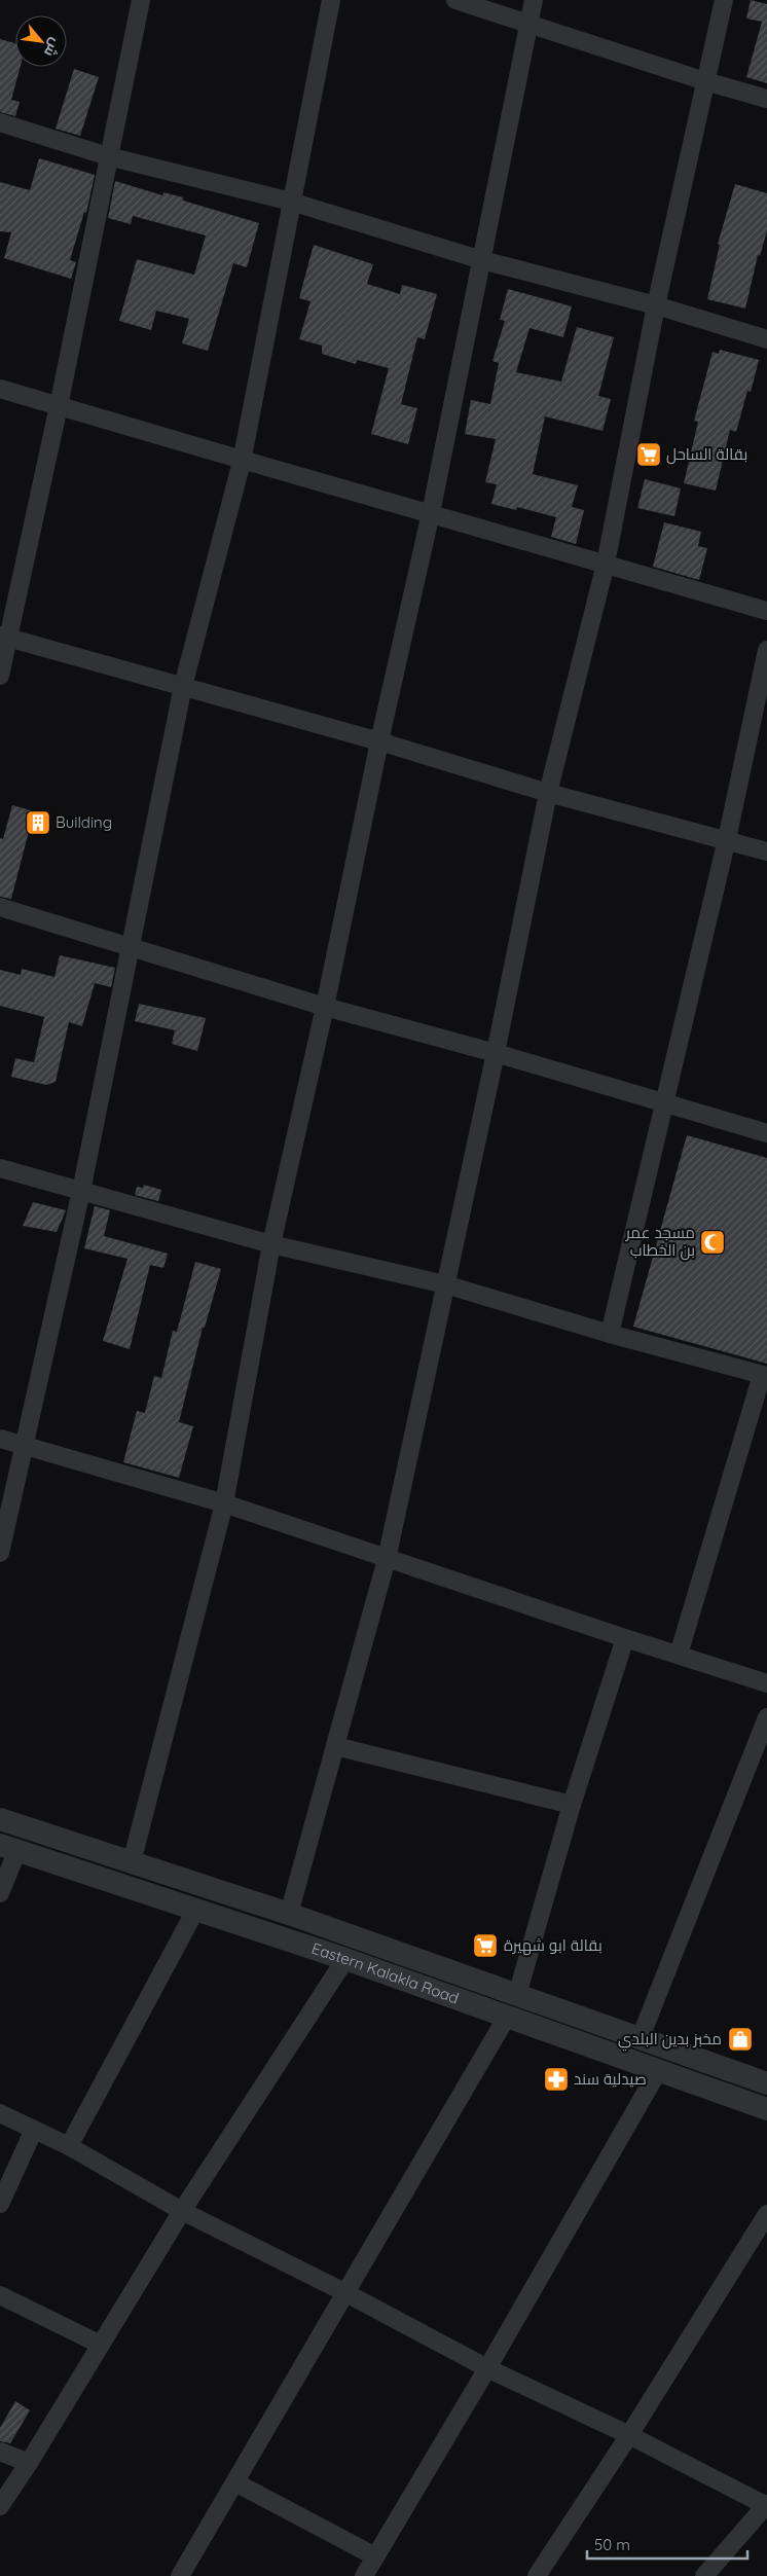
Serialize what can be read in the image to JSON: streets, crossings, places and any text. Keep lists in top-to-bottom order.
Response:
{
  "streets": {
    "street": ["Eastern Kalakla Road"]
  },
  "places": {
    "supermarket": ["بقالة الساحل", "بقالة ابو شهيرة"],
    "building": ["Building"],
    "mosque": ["مسجد عمر بن الخطاب"],
    "shop": ["مخبز بدين البلدي"],
    "pharmacy": ["صيدلية سند"]
  },
  "scale_bar": "50 m",
  "north": "bottom right"
}
